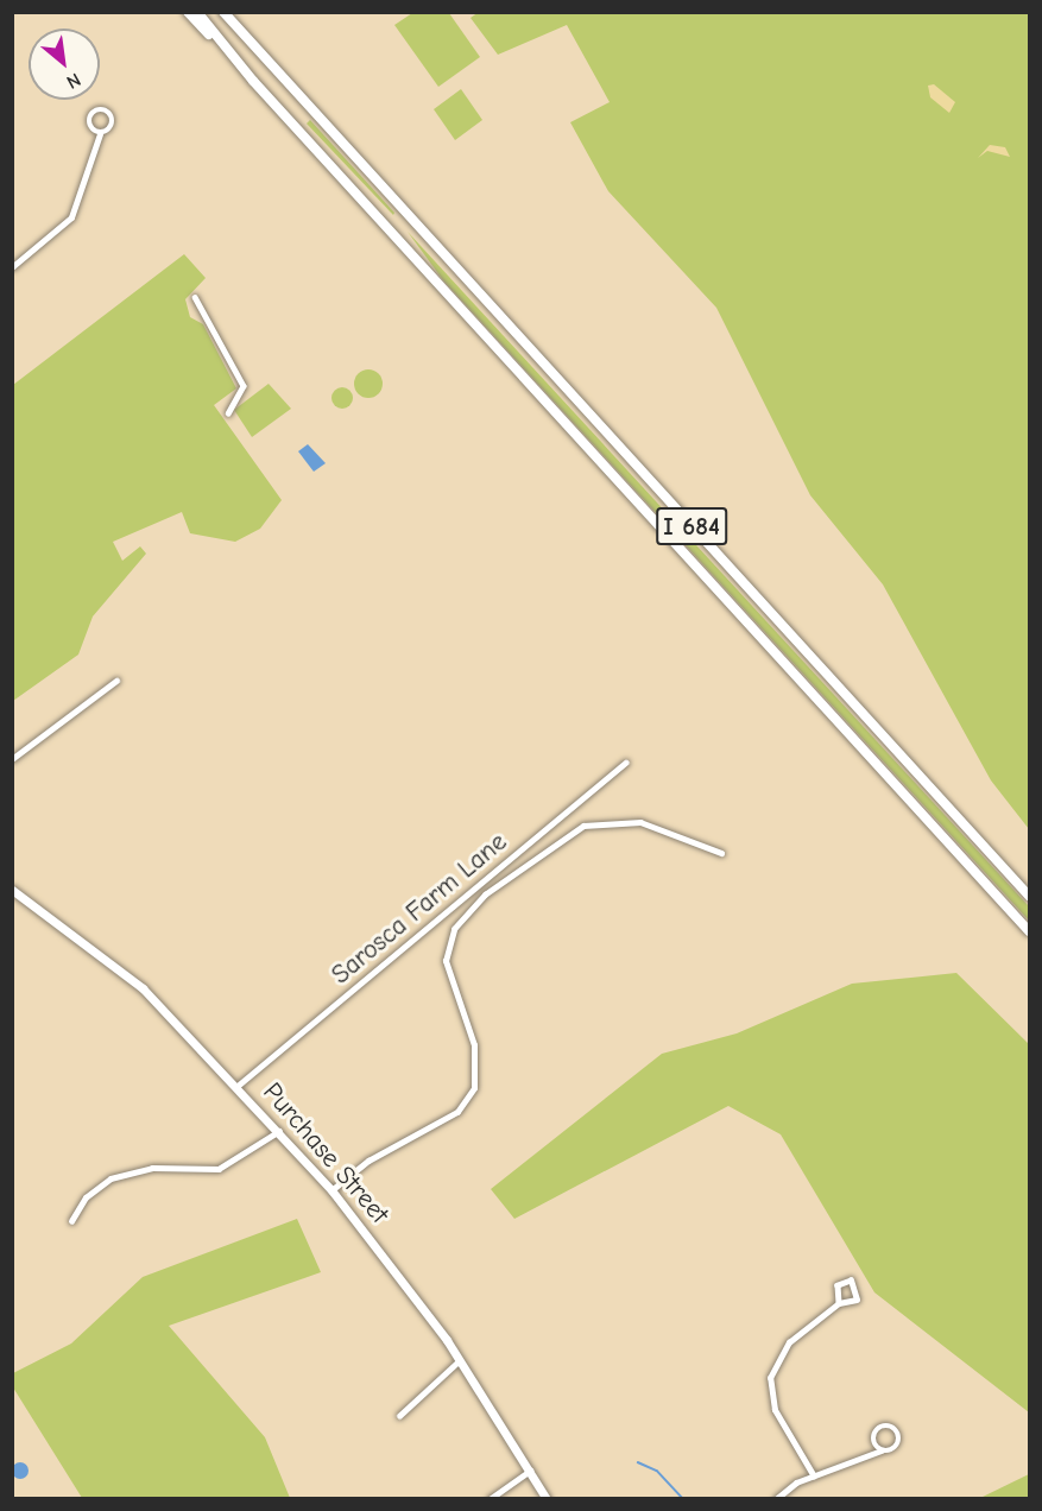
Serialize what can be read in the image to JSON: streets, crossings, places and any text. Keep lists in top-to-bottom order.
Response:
{
  "streets": {
    "highway": ["I 684"],
    "main road": ["Purchase Street"],
    "street": ["Sarosca Farm Lane"]
  },
  "crossings": [
    ["Sarosca Farm Lane", "Purchase Street"]
  ],
  "north": "bottom right"
}
